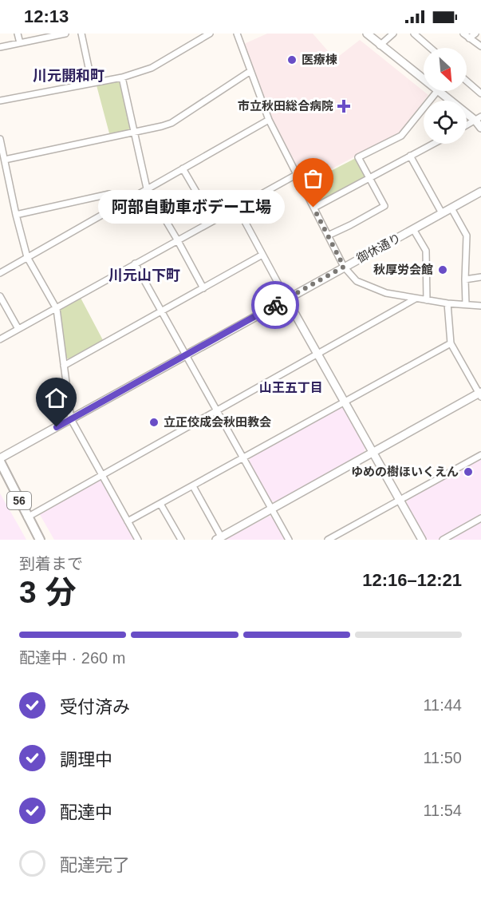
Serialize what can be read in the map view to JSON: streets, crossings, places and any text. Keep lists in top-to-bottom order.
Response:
{
  "streets": {
    "main road": ["56"],
    "street": ["御休通り"]
  },
  "crossings": [
    ["御休通り", "56"]
  ],
  "districts": ["川元開和町", "川元山下町", "山王五丁目"],
  "places": {
    "other": [
      "医療棟",
      "阿部自動車ボデー工場",
      "秋厚労会館",
      "立正佼成会秋田教会",
      "ゆめの樹ほいくえん"
    ],
    "health": ["市立秋田総合病院"]
  },
  "north": "bottom right",
  "page": {
    "status": "12:13",
    "bubble": "阿部自動車ボデー工場",
    "heading": ["3 分", "到着まで", "12:16–12:21"],
    "bar": "配達中 · 260 m",
    "list": [
      ["受付済み", "11:44"],
      ["調理中", "11:50"],
      ["配達中", "11:54"],
      "配達完了"
    ]
  }
}
